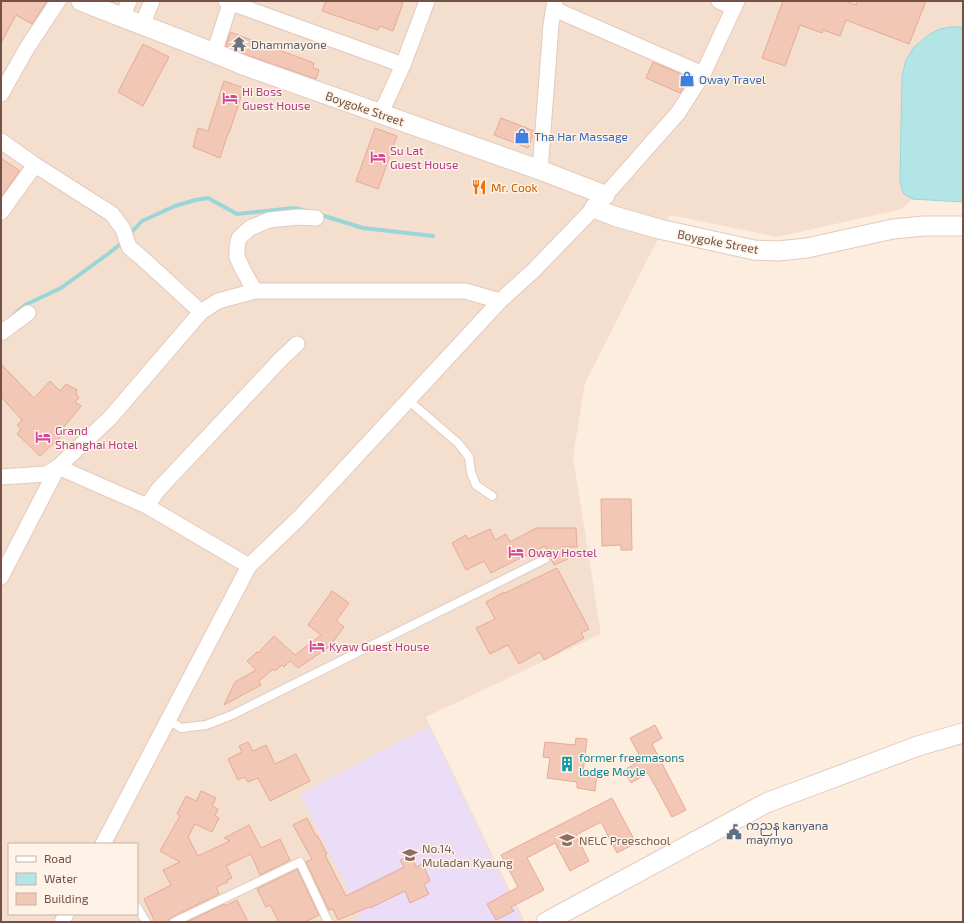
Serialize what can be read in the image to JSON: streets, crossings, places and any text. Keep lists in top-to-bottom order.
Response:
{
  "streets": {
    "street": ["Boygoke Street"]
  },
  "places": {
    "temple": ["Dhammayone"],
    "shop": ["Oway Travel", "Tha Har Massage"],
    "hotel": [
      "Hi Boss Guest House",
      "Su Lat Guest House",
      "Grand Shanghai Hotel",
      "Oway Hostel",
      "Kyaw Guest House"
    ],
    "restaurant": ["Mr. Cook"],
    "building": ["former freemasons lodge Moyle"],
    "public building": ["ကညန kanyana maymyo"],
    "school or university": ["NELC Preeschool", "No.14, Muladan Kyaung"]
  },
  "legend": ["Road", "Water", "Building"]
}
